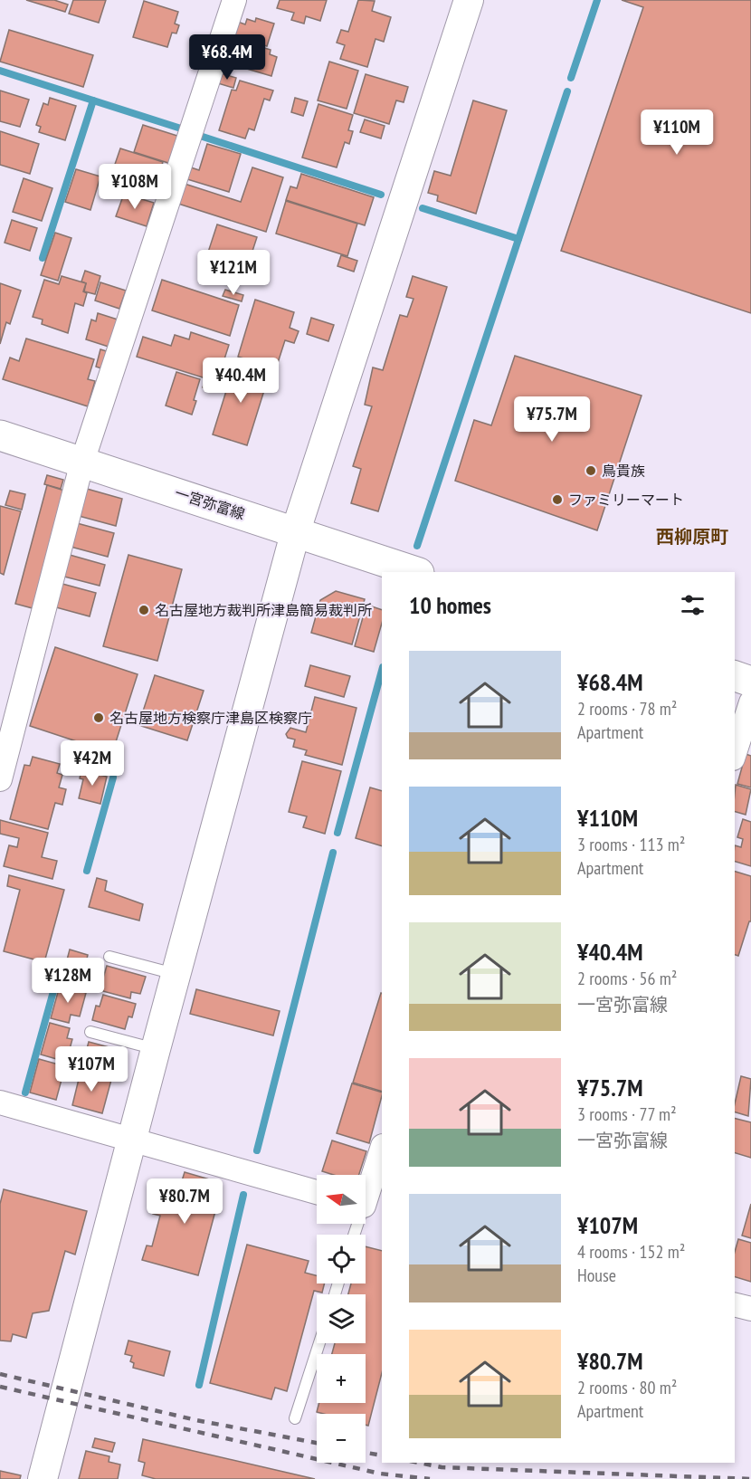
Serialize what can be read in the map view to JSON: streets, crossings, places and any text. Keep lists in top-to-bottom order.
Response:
{
  "streets": {
    "main road": ["一宮弥富線"]
  },
  "districts": ["西柳原町"],
  "places": [
    "鳥貴族",
    "ファミリーマート",
    "名古屋地方裁判所津島簡易裁判所",
    "名古屋地方検察庁津島区検察庁"
  ],
  "north": "left",
  "page": {
    "price": [
      "¥68.4M",
      "¥110M",
      "¥108M",
      "¥121M",
      "¥40.4M",
      "¥75.7M",
      "¥42M",
      "¥128M",
      "¥107M",
      "¥80.7M"
    ],
    "heading": "10 homes",
    "list": [
      {
        "name": "¥68.4M",
        "note": "2 rooms · 78 m² · Apartment"
      },
      {
        "name": "¥110M",
        "note": "3 rooms · 113 m² · Apartment"
      },
      {
        "name": "¥40.4M",
        "note": "2 rooms · 56 m² · 一宮弥富線"
      },
      {
        "name": "¥75.7M",
        "note": "3 rooms · 77 m² · 一宮弥富線"
      },
      {
        "name": "¥107M",
        "note": "4 rooms · 152 m² · House"
      },
      {
        "name": "¥80.7M",
        "note": "2 rooms · 80 m² · Apartment"
      }
    ],
    "map_buttons": ["+", "−"]
  }
}
